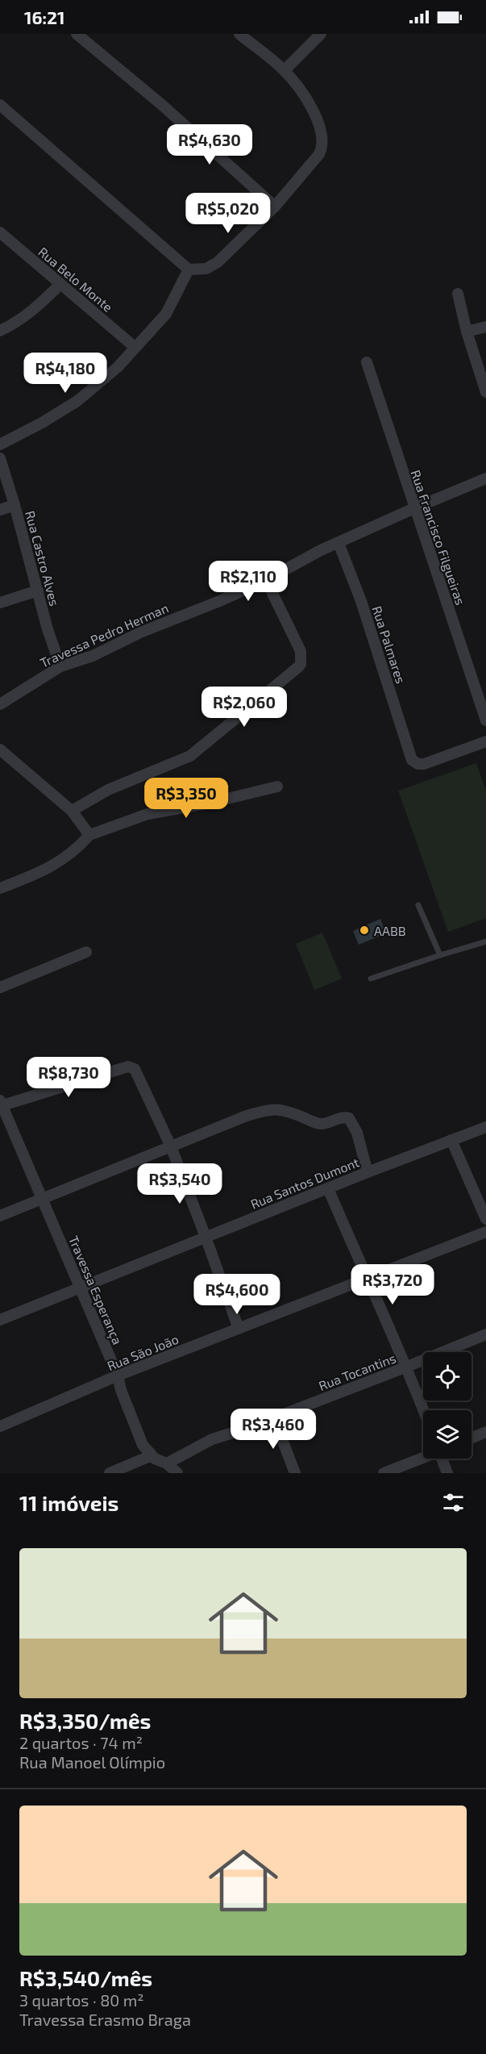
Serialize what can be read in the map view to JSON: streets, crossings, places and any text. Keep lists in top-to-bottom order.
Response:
{
  "streets": {
    "street": [
      "Rua Belo Monte",
      "Rua Francisco Filgueiras",
      "Rua Castro Alves",
      "Travessa Pedro Herman",
      "Rua Palmares",
      "Rua Santos Dumont",
      "Travessa Esperança",
      "Rua São João",
      "Rua Tocantins"
    ]
  },
  "crossings": [
    ["Rua Francisco Filgueiras", "Travessa Pedro Herman"],
    ["Rua Castro Alves", "Travessa Pedro Herman"],
    ["Travessa Pedro Herman", "Rua Palmares"],
    ["Rua Santos Dumont", "Travessa Esperança"],
    ["Travessa Esperança", "Rua São João"]
  ],
  "places": ["AABB"],
  "page": {
    "status": "16:21",
    "price": [
      "R$4,630",
      "R$5,020",
      "R$4,180",
      "R$2,110",
      "R$2,060",
      "R$3,350",
      "R$8,730",
      "R$3,540",
      "R$3,720",
      "R$4,600",
      "R$3,460"
    ],
    "heading": "11 imóveis",
    "list": [
      {
        "name": "R$3,350/mês",
        "note": "2 quartos · 74 m² · Rua Manoel Olímpio"
      },
      {
        "name": "R$3,540/mês",
        "note": "3 quartos · 80 m² · Travessa Erasmo Braga"
      }
    ]
  }
}
